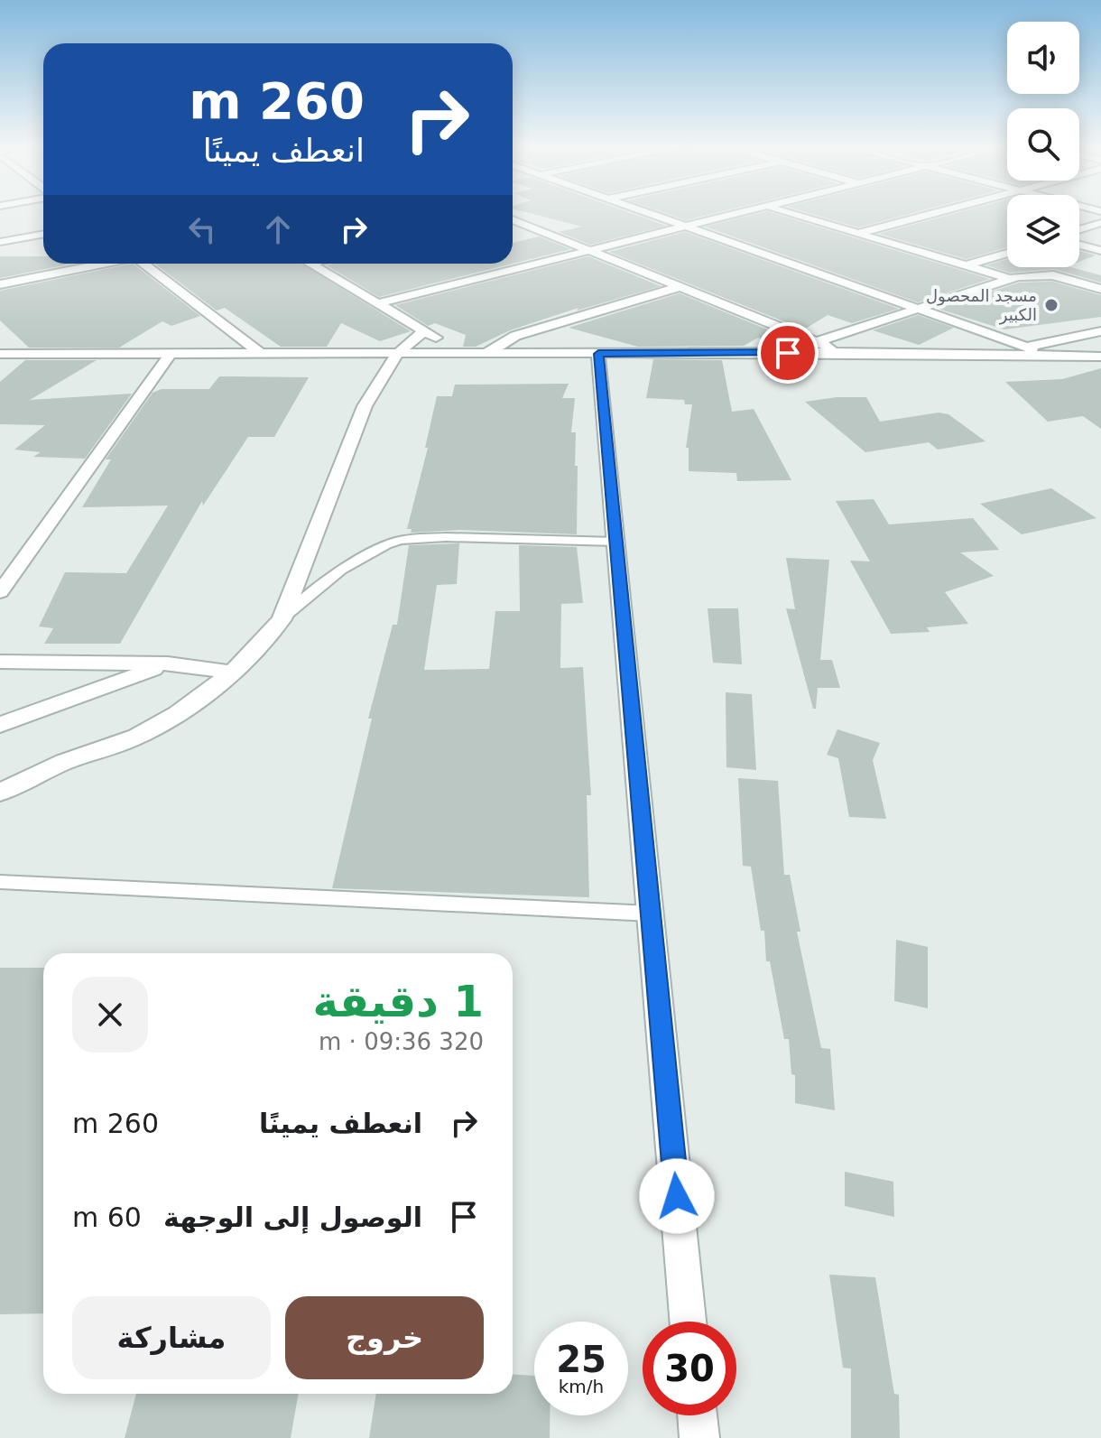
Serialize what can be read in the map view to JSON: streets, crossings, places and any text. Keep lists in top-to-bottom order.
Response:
{
  "places": ["مسجد المحصول الكبير"],
  "page": {
    "turn": ["260 m", "انعطف يمينًا"],
    "heading": ["1 دقيقة", "320 m · 09:36"],
    "list": [
      {
        "name": "انعطف يمينًا",
        "value": "260 m"
      },
      {
        "name": "الوصول إلى الوجهة",
        "value": "60 m"
      }
    ],
    "buttons": ["خروج", "مشاركة"],
    "speed": "25 km/h",
    "limit": "30"
  }
}
